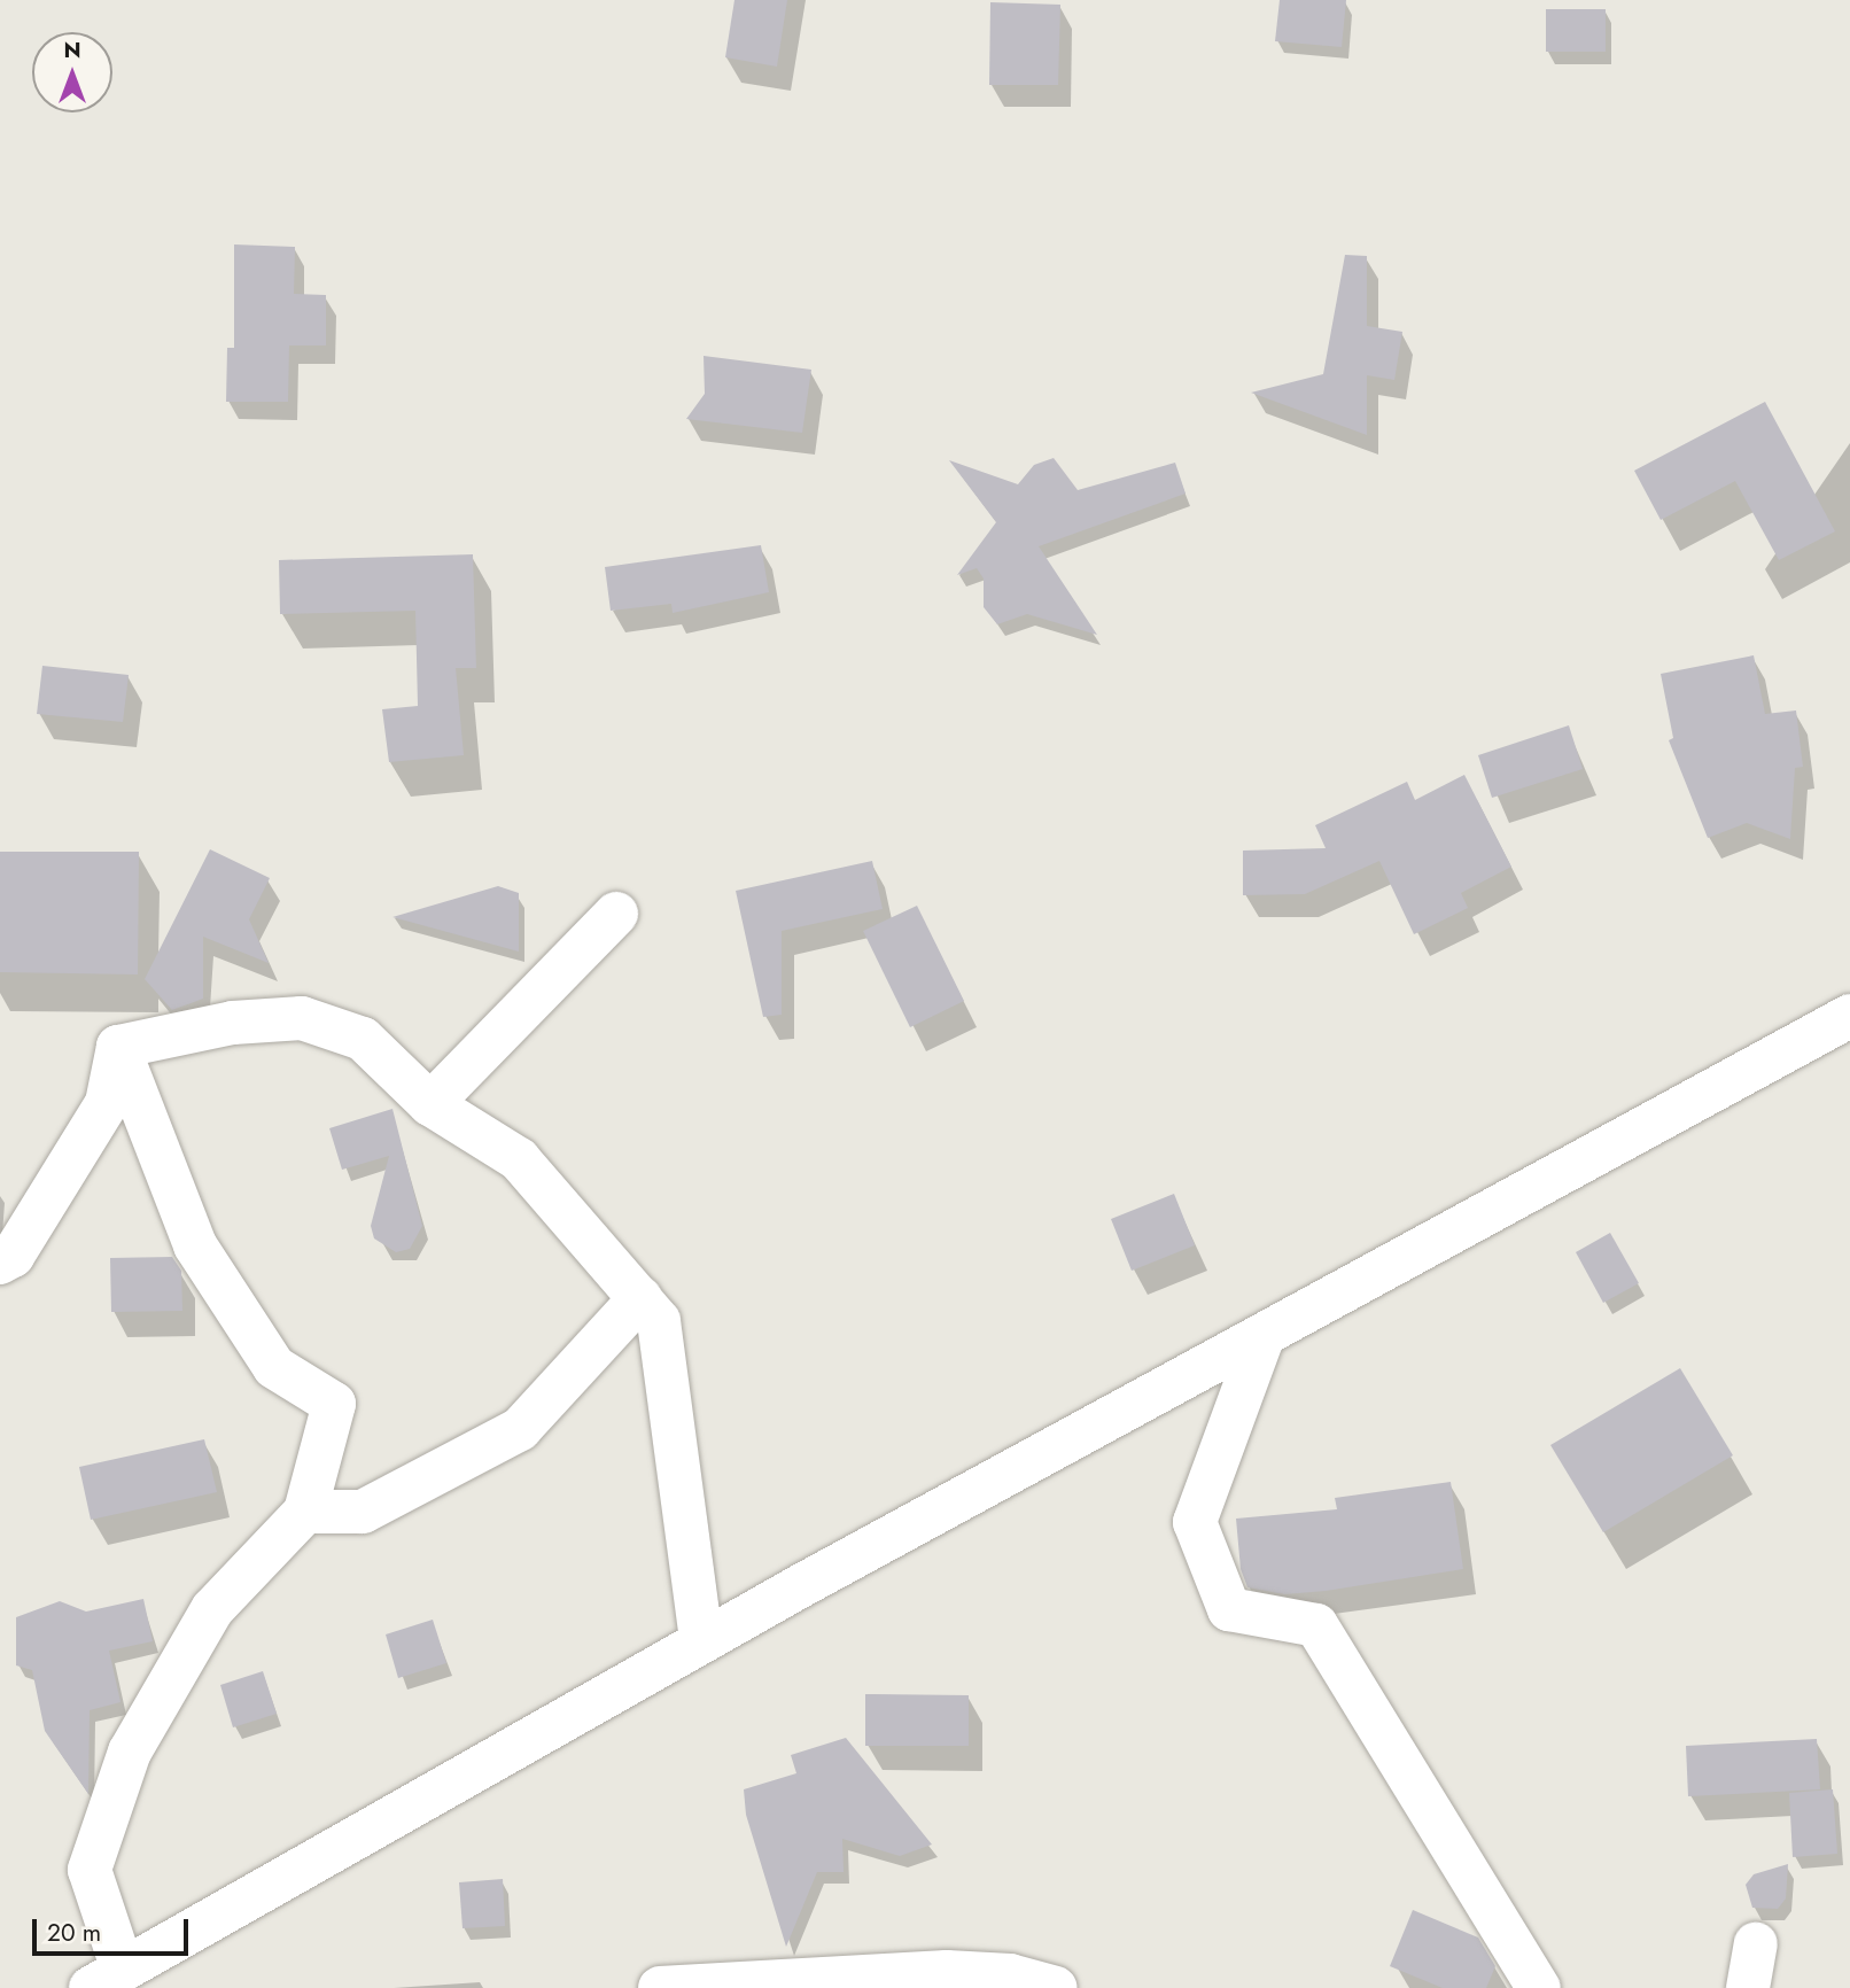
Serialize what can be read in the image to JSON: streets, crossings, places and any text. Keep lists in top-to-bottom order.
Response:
{
  "scale_bar": "20 m",
  "north": "top"
}
